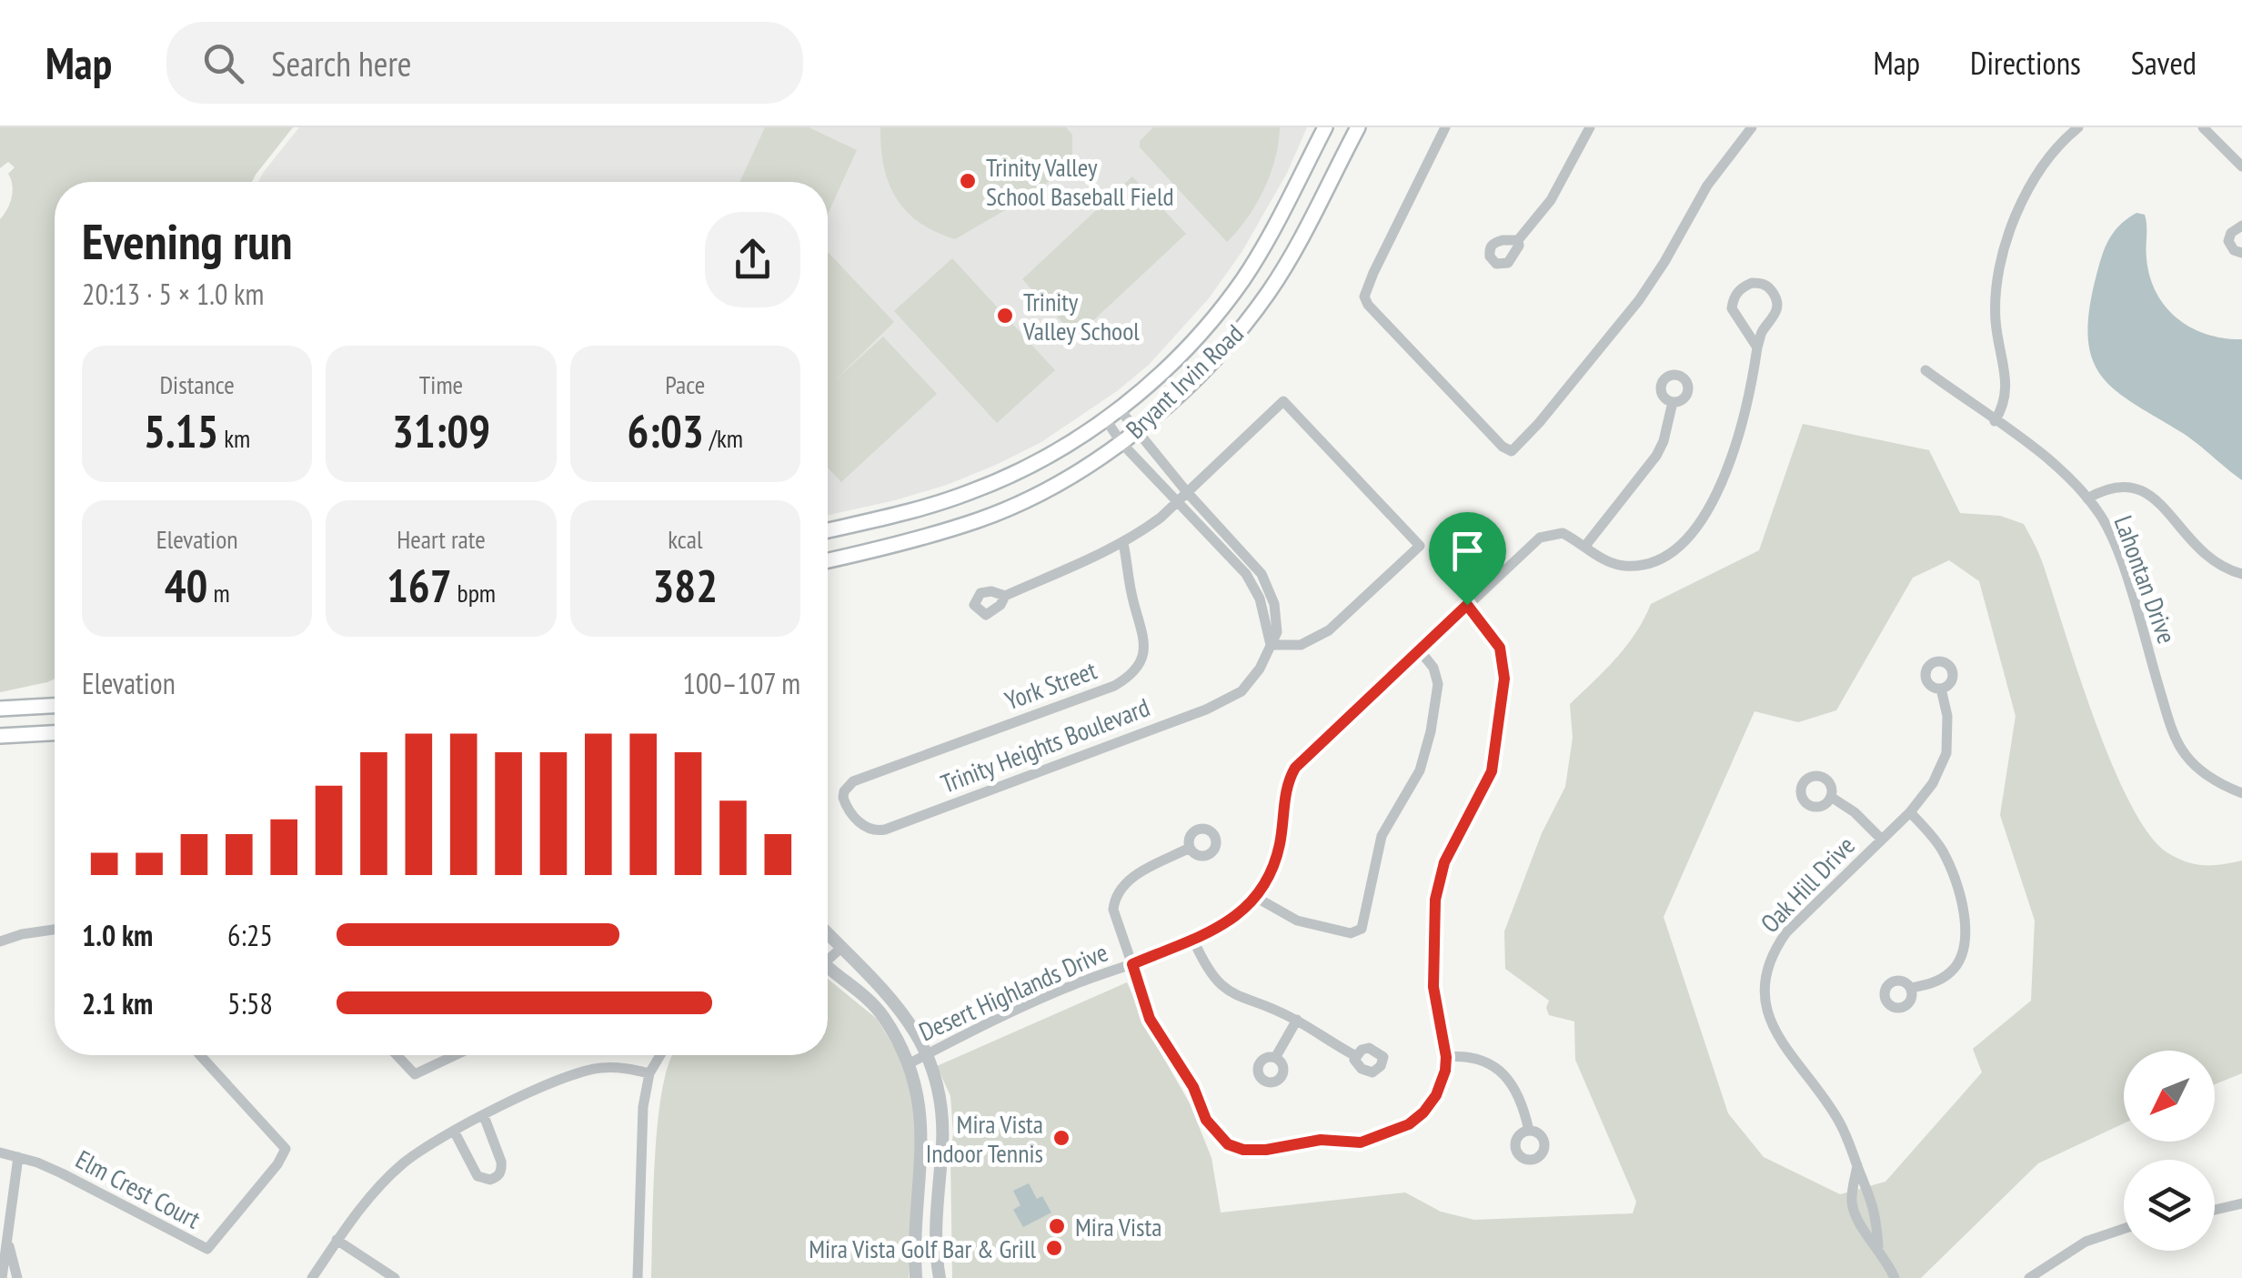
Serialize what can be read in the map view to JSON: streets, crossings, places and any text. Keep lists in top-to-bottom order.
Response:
{
  "streets": {
    "main road": ["Bryant Irvin Road"],
    "street": [
      "Lahontan Drive",
      "York Street",
      "Trinity Heights Boulevard",
      "Oak Hill Drive",
      "Desert Highlands Drive",
      "Elm Crest Court"
    ]
  },
  "crossings": [
    ["Bryant Irvin Road", "Trinity Heights Boulevard"],
    ["York Street", "Trinity Heights Boulevard"]
  ],
  "places": [
    "Trinity Valley School Baseball Field",
    "Trinity Valley School",
    "Mira Vista Indoor Tennis",
    "Mira Vista",
    "Mira Vista Golf Bar & Grill"
  ],
  "north": "bottom left",
  "page": {
    "header": "Map",
    "search": "Search here",
    "nav": ["Map", "Directions", "Saved"],
    "heading": ["Evening run", "20:13 · 5 × 1.0 km"],
    "stats": [
      ["Distance", "5.15 km"],
      ["Time", "31:09"],
      ["Pace", "6:03 /km"],
      ["Elevation", "40 m"],
      ["Heart rate", "167 bpm"],
      ["kcal", "382"]
    ],
    "chart": ["Elevation", "100–107 m"],
    "list": [
      {
        "name": "1.0 km",
        "note": "6:25"
      },
      {
        "name": "2.1 km",
        "note": "5:58"
      }
    ]
  }
}
